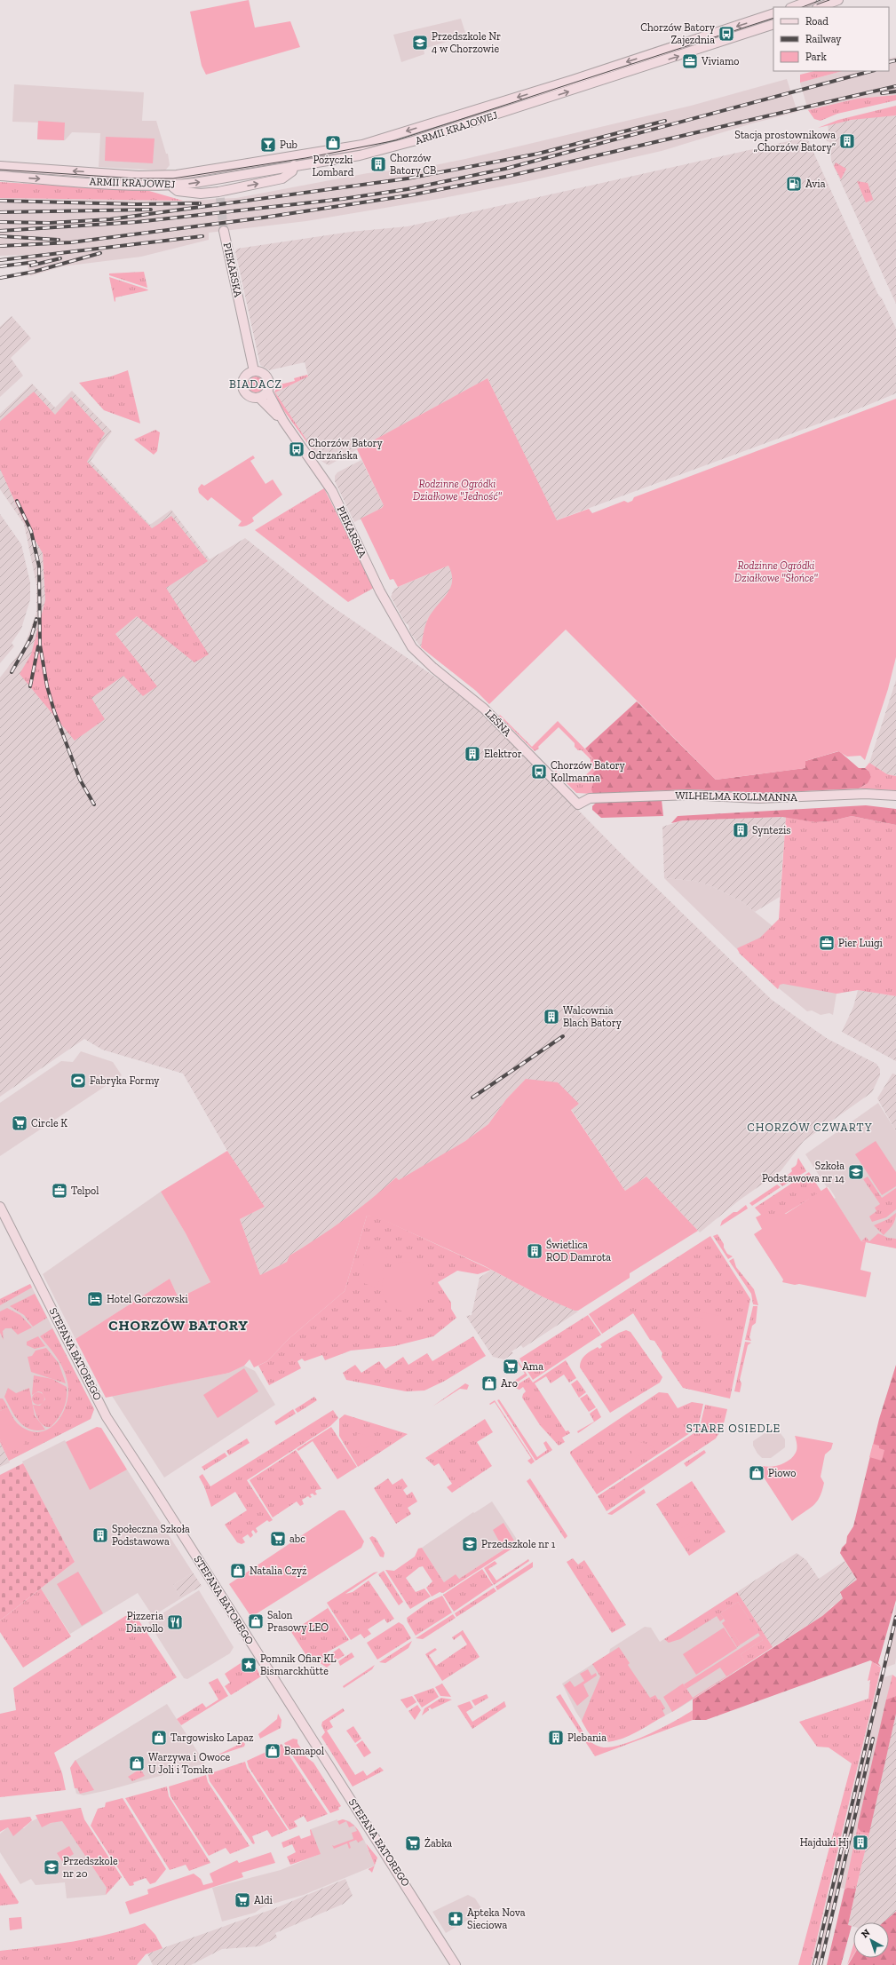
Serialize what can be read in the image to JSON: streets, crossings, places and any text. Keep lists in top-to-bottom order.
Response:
{
  "streets": {
    "street": [
      "ARMII KRAJOWEJ",
      "PIEKARSKA",
      "LEŚNA",
      "WILHELMA KOLLMANNA",
      "STEFANA BATOREGO"
    ]
  },
  "crossings": [
    ["PIEKARSKA", "LEŚNA"],
    ["LEŚNA", "WILHELMA KOLLMANNA"]
  ],
  "districts": [
    "BIADACZ",
    "CHORZÓW CZWARTY",
    "CHORZÓW BATORY",
    "STARE OSIEDLE"
  ],
  "parks": ["Rodzinne Ogródki Działkowe \"Jedność\"", "Rodzinne Ogródki Działkowe \"Słońce\""],
  "places": {
    "bus stop": ["Chorzów Batory Zajezdnia", "Chorzów Batory Odrzańska", "Chorzów Batory Kollmanna"],
    "school or university": [
      "Przedszkole Nr 4 w Chorzowie",
      "Szkoła Podstawowa nr 14",
      "Przedszkole nr 1",
      "Przedszkole nr 20"
    ],
    "office": ["Viviamo", "Pier Luigi", "Telpol"],
    "building": [
      "Stacja prostownikowa „Chorzów Batory”",
      "Chorzów Batory CB",
      "Elektror",
      "Syntezis",
      "Walcownia Blach Batory",
      "Świetlica ROD Damrota",
      "Społeczna Szkoła Podstawowa",
      "Plebania",
      "Hajduki Hj"
    ],
    "shop": [
      "Pożyczki Lombard",
      "Aro",
      "Piowo",
      "Natalia Czyż",
      "Salon Prasowy LEO",
      "Targowisko Lapaz",
      "Bamapol",
      "Warzywa i Owoce U Joli i Tomka"
    ],
    "bar": ["Pub"],
    "fuel station": ["Avia"],
    "sports": ["Fabryka Formy"],
    "supermarket": [
      "Circle K",
      "Ama",
      "abc",
      "Żabka",
      "Aldi"
    ],
    "hotel": ["Hotel Gorczowski"],
    "restaurant": ["Pizzeria Diavollo"],
    "place": ["Pomnik Ofiar KL Bismarckhütte"],
    "pharmacy": ["Apteka Nova Sieciowa"]
  },
  "legend": ["Road", "Railway", "Park"],
  "north": "top left"
}
